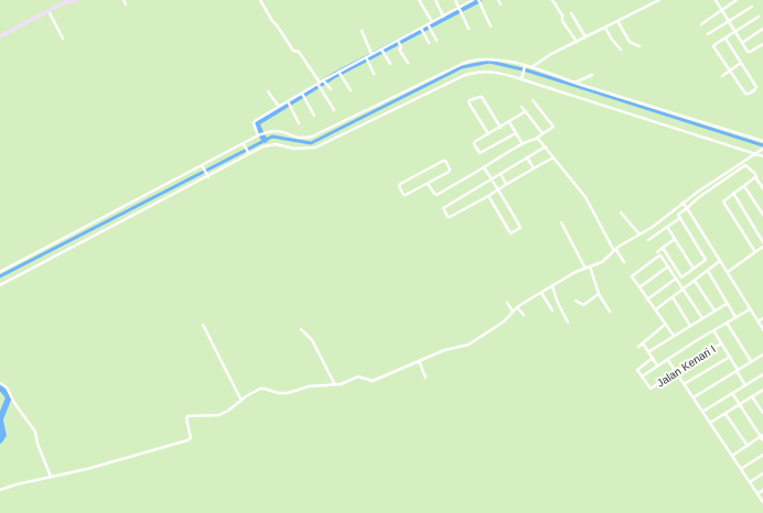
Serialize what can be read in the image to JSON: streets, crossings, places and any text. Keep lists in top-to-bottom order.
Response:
{
  "streets": {
    "street": ["Jalan Kenari I"]
  }
}
